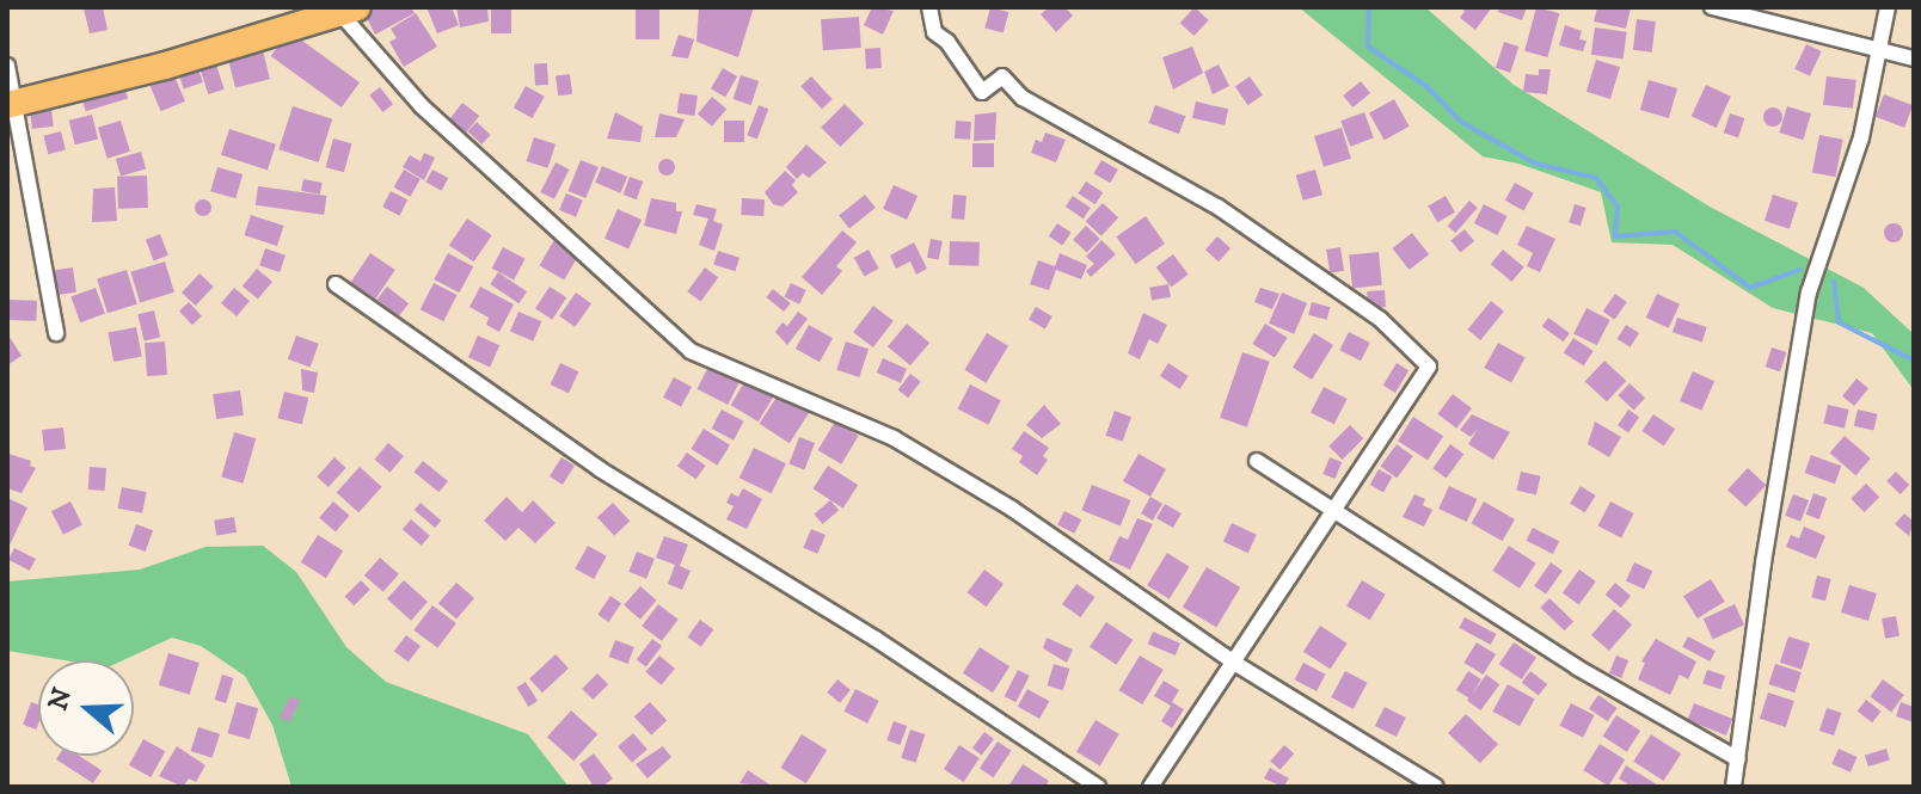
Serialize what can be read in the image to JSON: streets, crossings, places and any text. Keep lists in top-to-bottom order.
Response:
{
  "north": "left"
}
